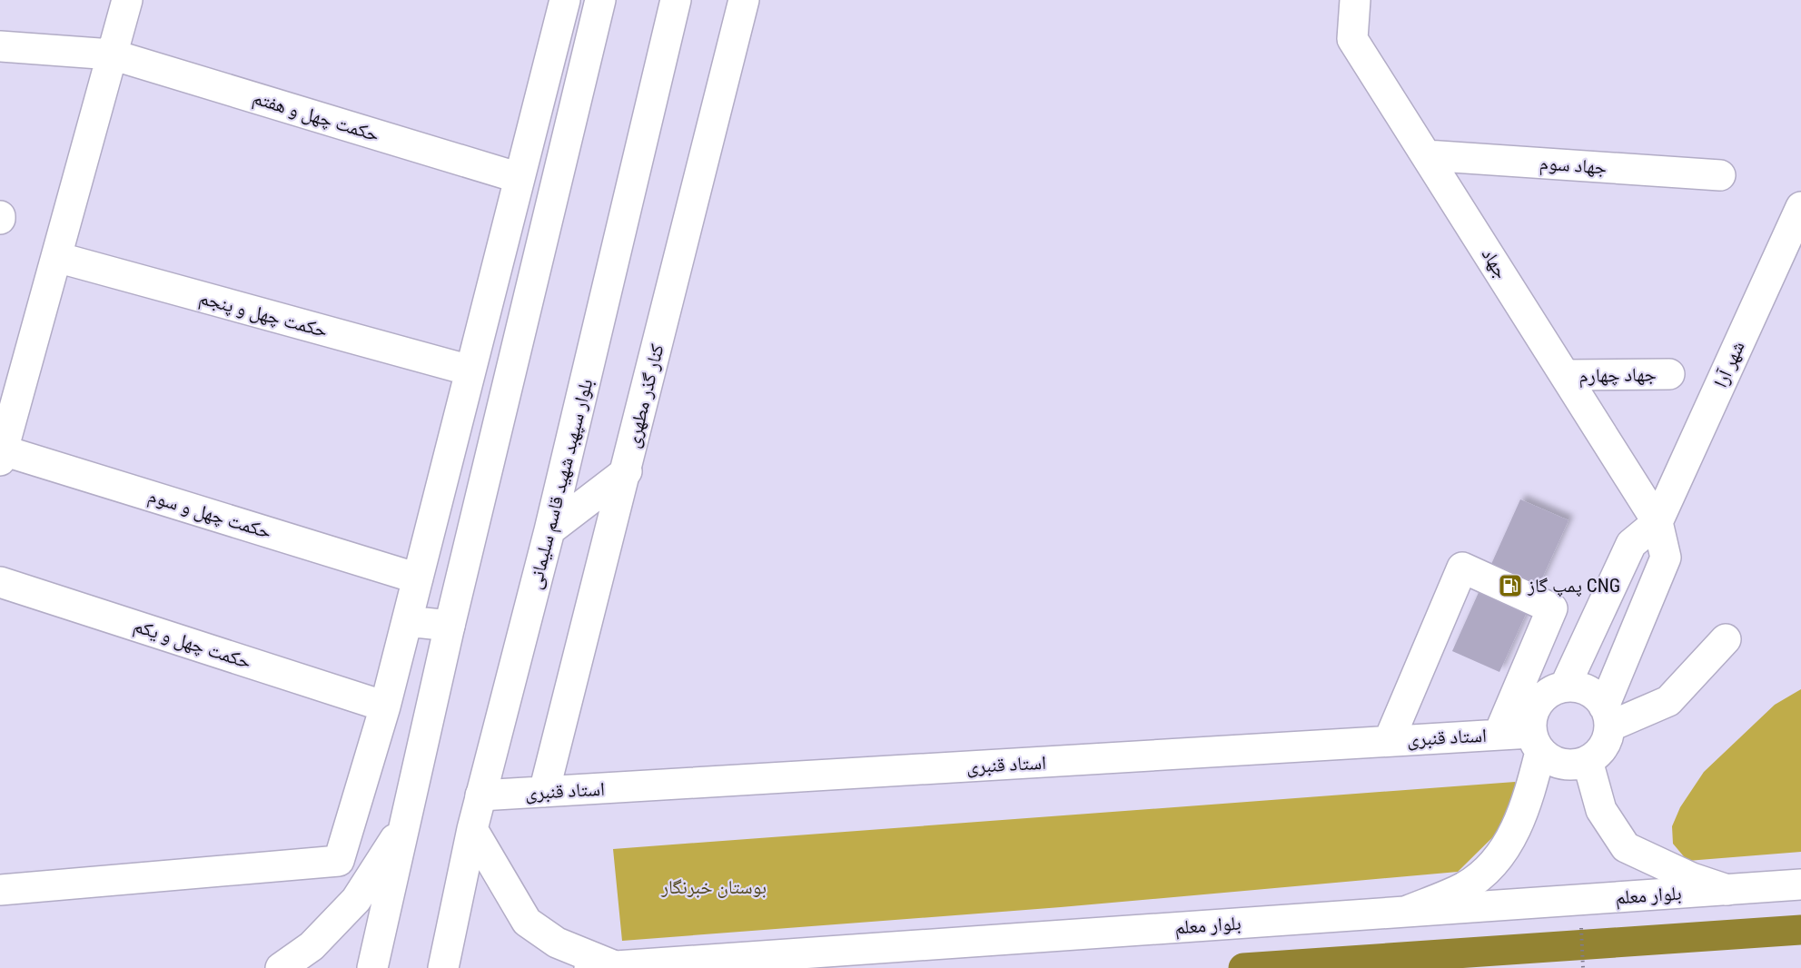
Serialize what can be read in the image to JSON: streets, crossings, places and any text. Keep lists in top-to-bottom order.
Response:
{
  "streets": {
    "street": [
      "حکمت چهل و هفتم",
      "جهاد سوم",
      "جهاد",
      "حکمت چهل و پنجم",
      "شهر آرا",
      "جهاد چهارم",
      "کنار گذر مطهری",
      "بلوار سپهبد شهید قاسم سلیمانی",
      "حکمت چهل و سوم",
      "حکمت چهل و یکم",
      "استاد قنبری",
      "بلوار معلم"
    ]
  },
  "crossings": [
    ["جهاد سوم", "جهاد"],
    ["جهاد", "شهر آرا"],
    ["جهاد", "جهاد چهارم"],
    ["شهر آرا", "استاد قنبری"],
    ["کنار گذر مطهری", "استاد قنبری"],
    ["بلوار سپهبد شهید قاسم سلیمانی", "استاد قنبری"]
  ],
  "parks": ["بوستان خبرنگار"],
  "places": {
    "fuel station": ["پمپ گاز CNG"]
  }
}
